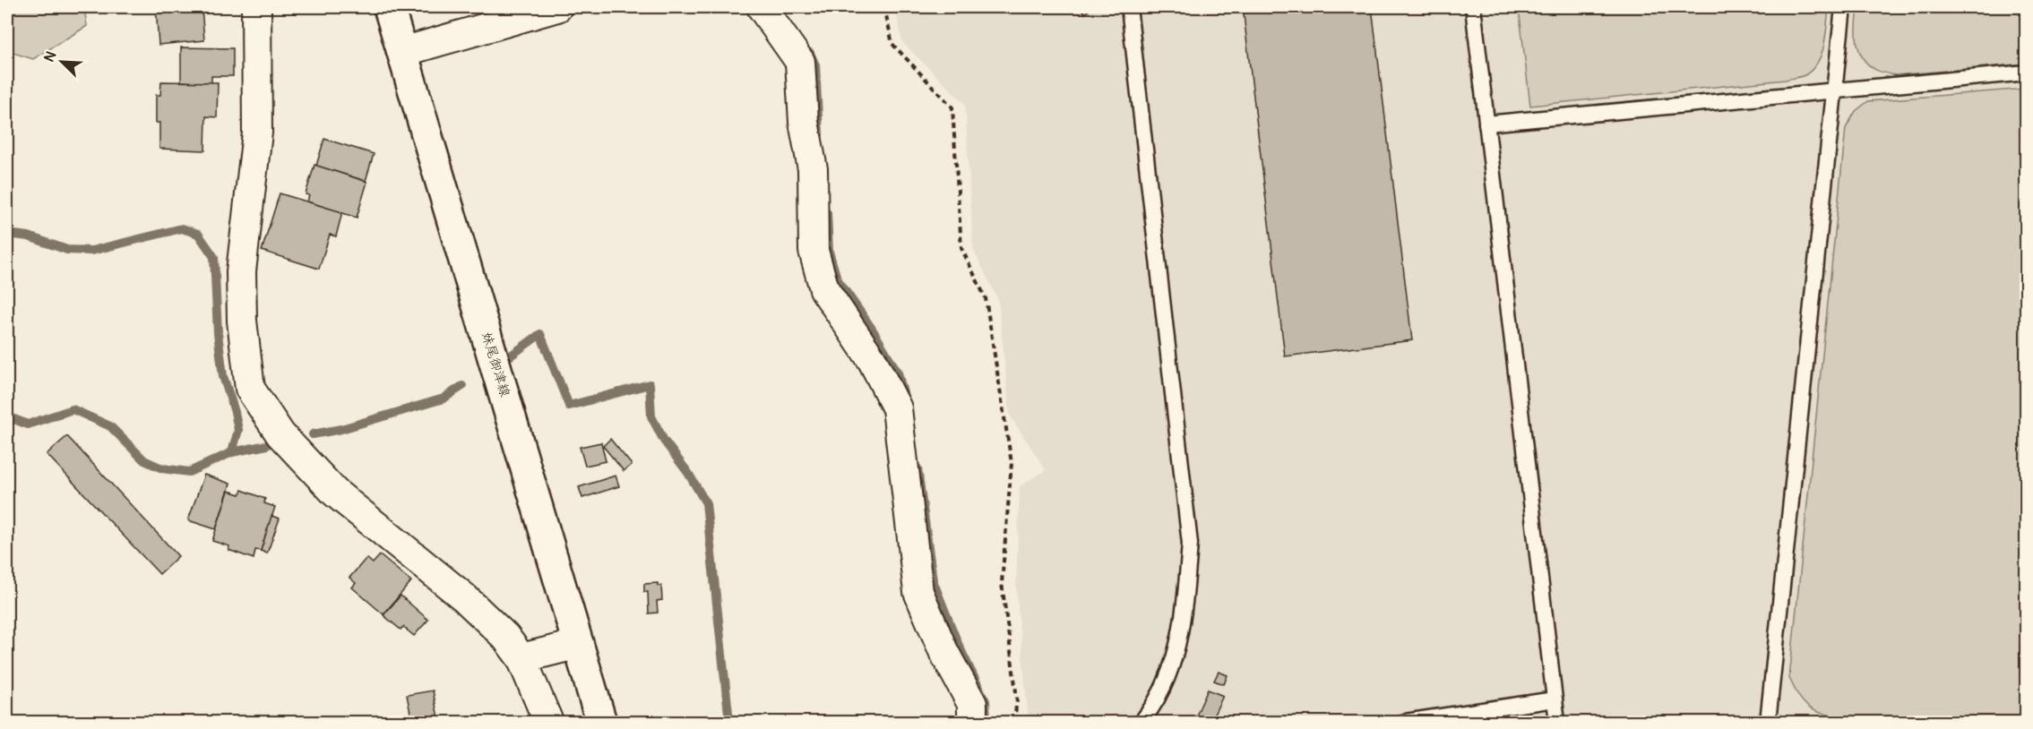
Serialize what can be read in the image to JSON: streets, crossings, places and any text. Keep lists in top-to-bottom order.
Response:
{
  "streets": {
    "main road": ["妹尾御津線"]
  },
  "north": "top left"
}
